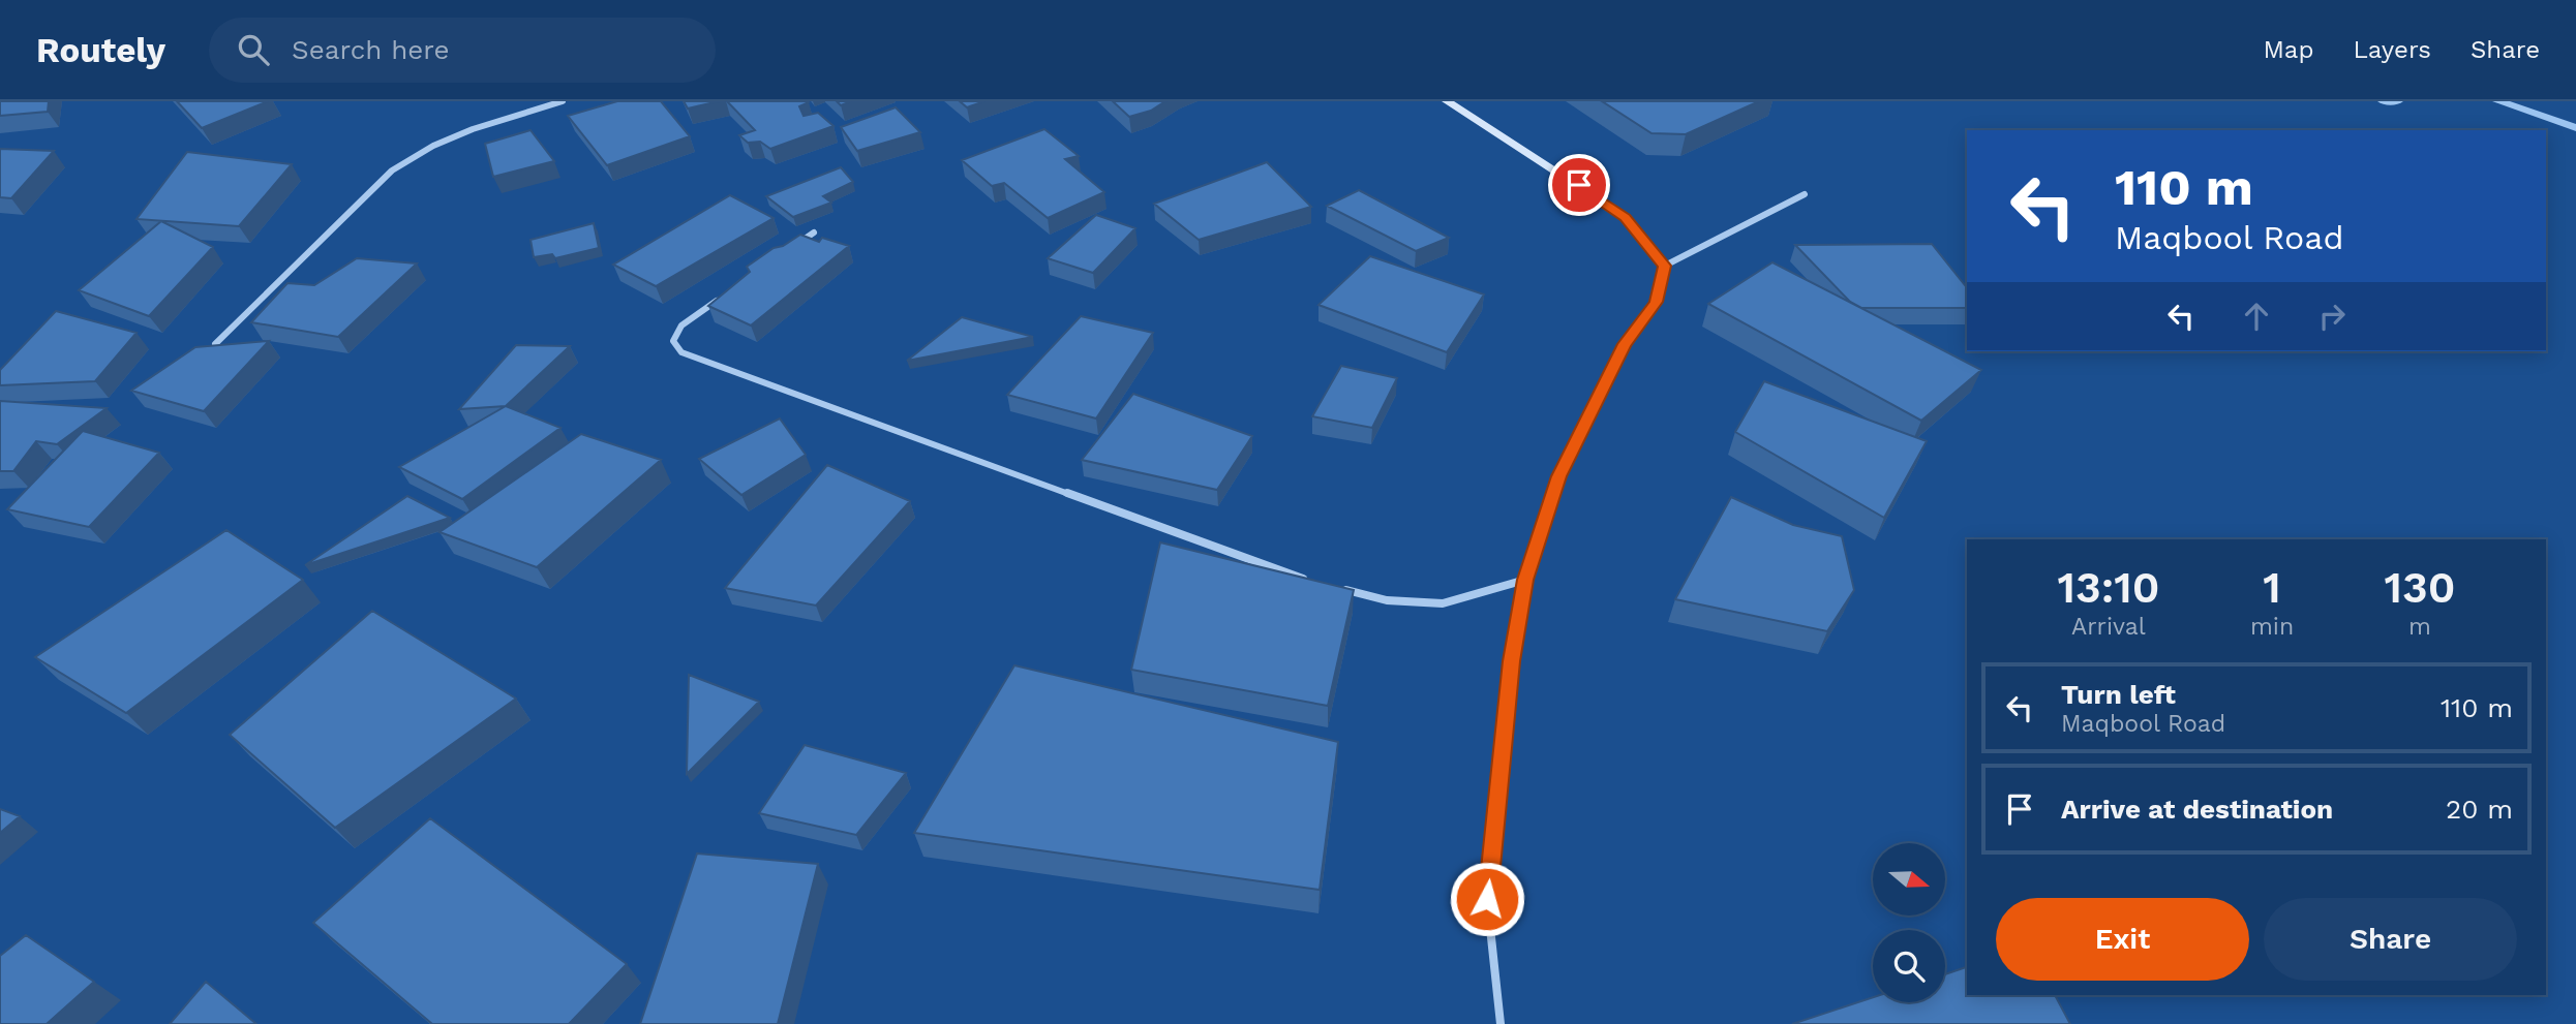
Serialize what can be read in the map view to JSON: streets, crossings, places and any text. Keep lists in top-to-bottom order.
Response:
{
  "north": "right",
  "page": {
    "header": "Routely",
    "search": "Search here",
    "nav": ["Map", "Layers", "Share"],
    "turn": ["110 m", "Maqbool Road"],
    "eta": [
      "13:10",
      "Arrival",
      "1",
      "min",
      "130",
      "m"
    ],
    "list": [
      {
        "name": "Turn left",
        "note": "Maqbool Road",
        "value": "110 m"
      },
      {
        "name": "Arrive at destination",
        "value": "20 m"
      }
    ],
    "buttons": ["Exit", "Share"]
  }
}
